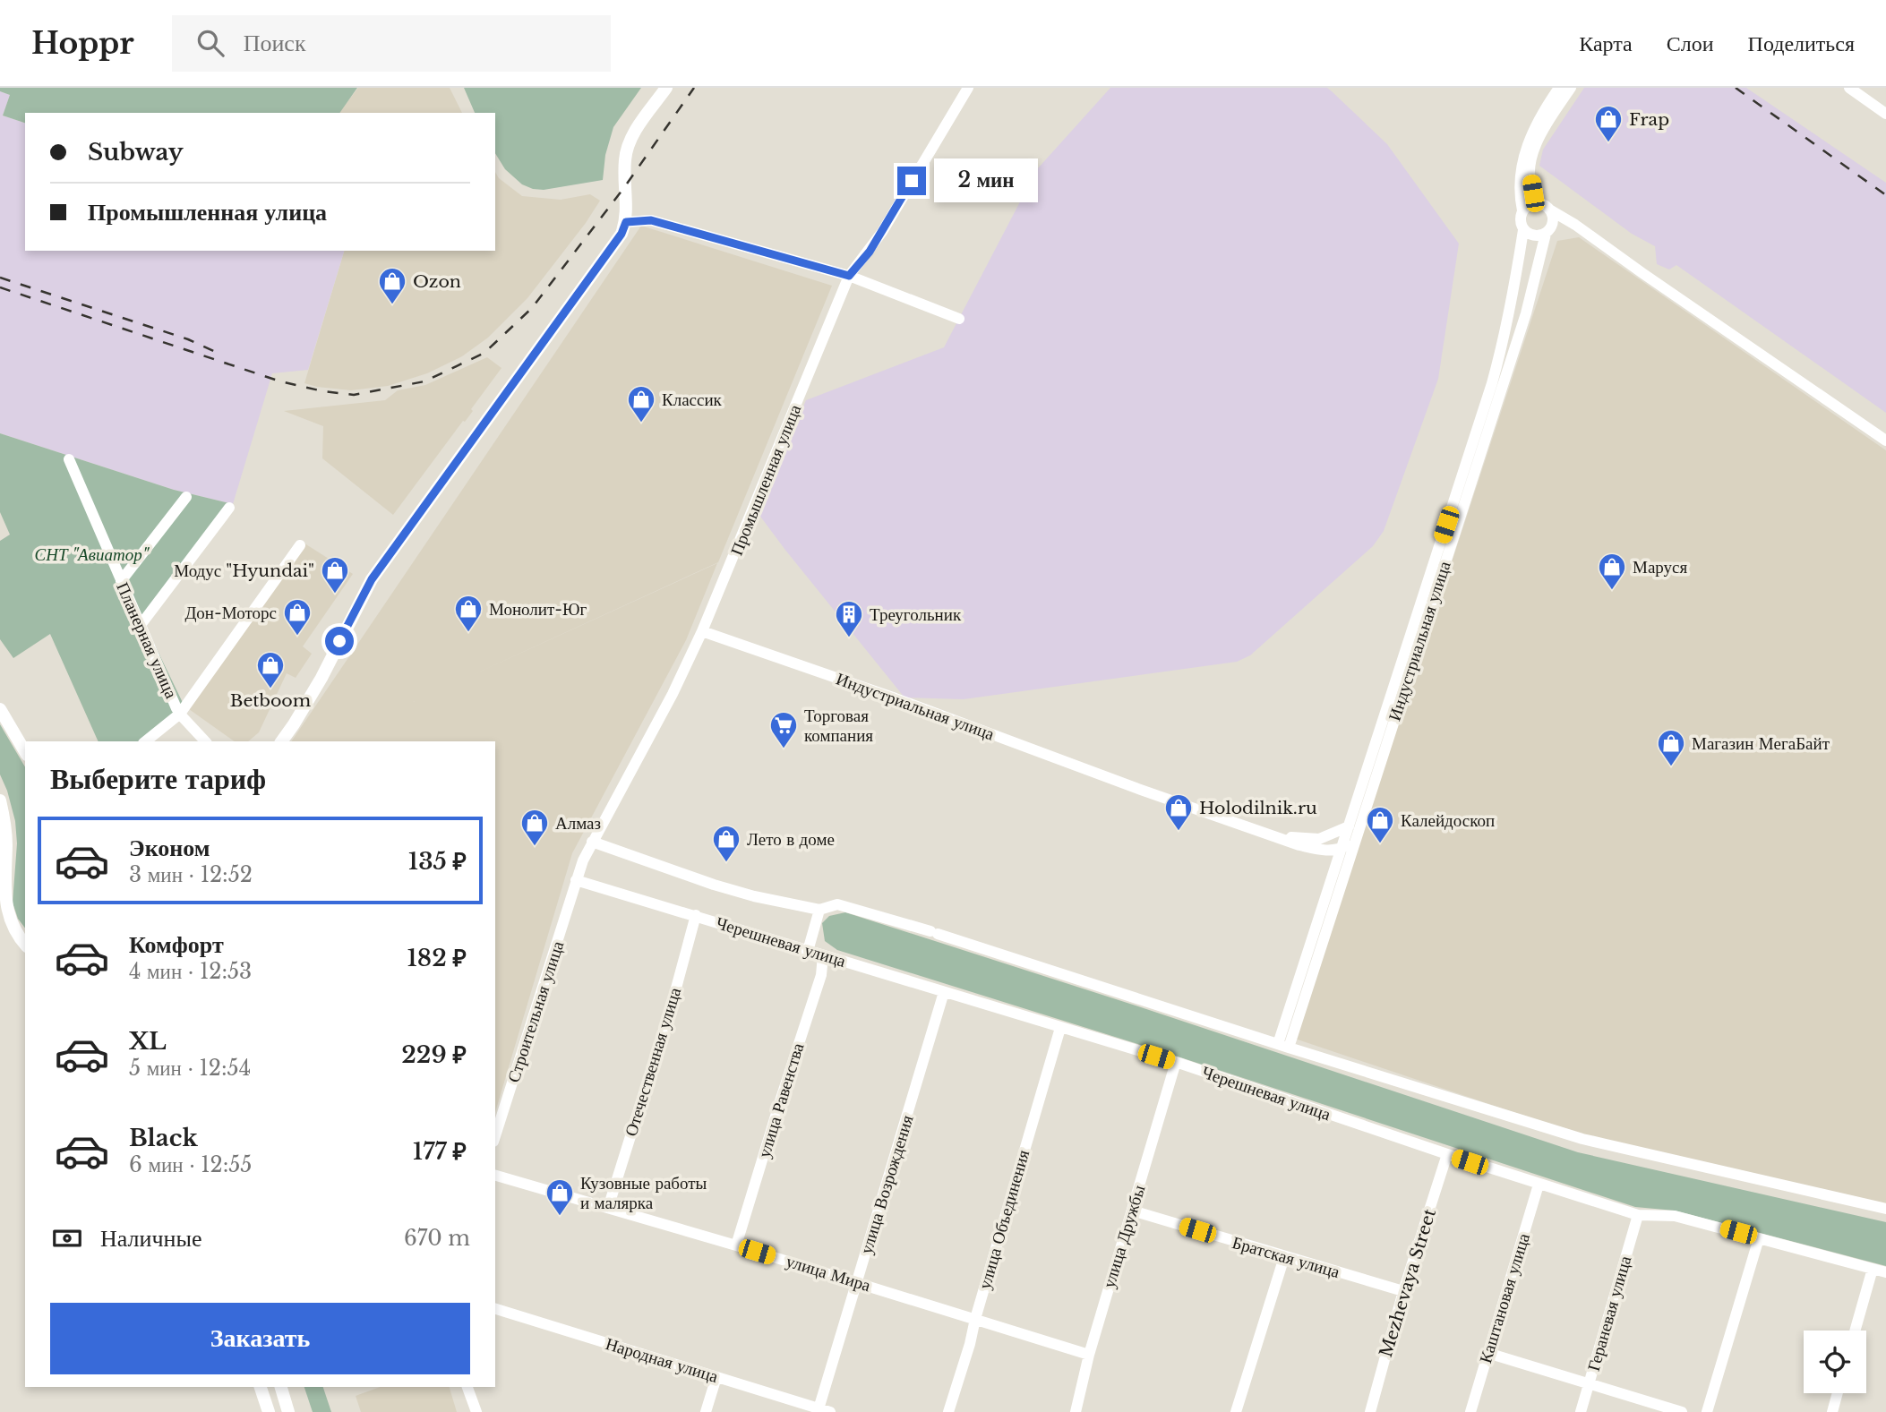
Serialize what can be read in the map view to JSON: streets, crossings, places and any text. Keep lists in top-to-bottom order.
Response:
{
  "streets": {
    "street": [
      "Промышленная улица",
      "Планерная улица",
      "Индустриальная улица",
      "Черешневая улица",
      "Строительная улица",
      "Отечественная улица",
      "улица Равенства",
      "улица Возрождения",
      "улица Объединения",
      "улица Дружбы",
      "Братская улица",
      "улица Мира",
      "Mezhevaya Street",
      "Каштановая улица",
      "Гераневая улица",
      "Народная улица"
    ]
  },
  "crossings": [
    ["Промышленная улица", "Индустриальная улица"],
    ["Промышленная улица", "Черешневая улица"],
    ["Промышленная улица", "Строительная улица"],
    ["Черешневая улица", "Строительная улица"],
    ["Черешневая улица", "Отечественная улица"],
    ["Черешневая улица", "улица Равенства"],
    ["Черешневая улица", "улица Возрождения"],
    ["Черешневая улица", "улица Объединения"],
    ["Черешневая улица", "улица Дружбы"],
    ["Черешневая улица", "Mezhevaya Street"],
    ["Черешневая улица", "Каштановая улица"],
    ["Черешневая улица", "Гераневая улица"],
    ["Отечественная улица", "улица Мира"],
    ["улица Равенства", "улица Мира"],
    ["улица Возрождения", "улица Мира"],
    ["улица Возрождения", "Народная улица"],
    ["улица Объединения", "улица Мира"],
    ["улица Дружбы", "Братская улица"],
    ["улица Дружбы", "улица Мира"],
    ["Братская улица", "Mezhevaya Street"]
  ],
  "parks": ["СНТ \"Авиатор\""],
  "places": {
    "shop": [
      "Frap",
      "Ozon",
      "Классик",
      "Маруся",
      "Модус \"Hyundai\"",
      "Монолит-Юг",
      "Дон-Моторс",
      "Betboom",
      "Магазин МегаБайт",
      "Holodilnik.ru",
      "Калейдоскоп",
      "Алмаз",
      "Лето в доме",
      "Кузовные работы и малярка"
    ],
    "building": ["Треугольник"],
    "supermarket": ["Торговая компания"]
  },
  "page": {
    "header": "Hoppr",
    "search": "Поиск",
    "nav": ["Карта", "Слои", "Поделиться"],
    "banner": ["Subway", "Промышленная улица"],
    "bubble": "2 мин",
    "heading": "Выберите тариф",
    "list": [
      {
        "name": "Эконом",
        "note": "3 мин · 12:52",
        "value": "135 ₽"
      },
      {
        "name": "Комфорт",
        "note": "4 мин · 12:53",
        "value": "182 ₽"
      },
      {
        "name": "XL",
        "note": "5 мин · 12:54",
        "value": "229 ₽"
      },
      {
        "name": "Black",
        "note": "6 мин · 12:55",
        "value": "177 ₽"
      }
    ],
    "pay": ["Наличные", "670 m"],
    "buttons": "Заказать"
  }
}
